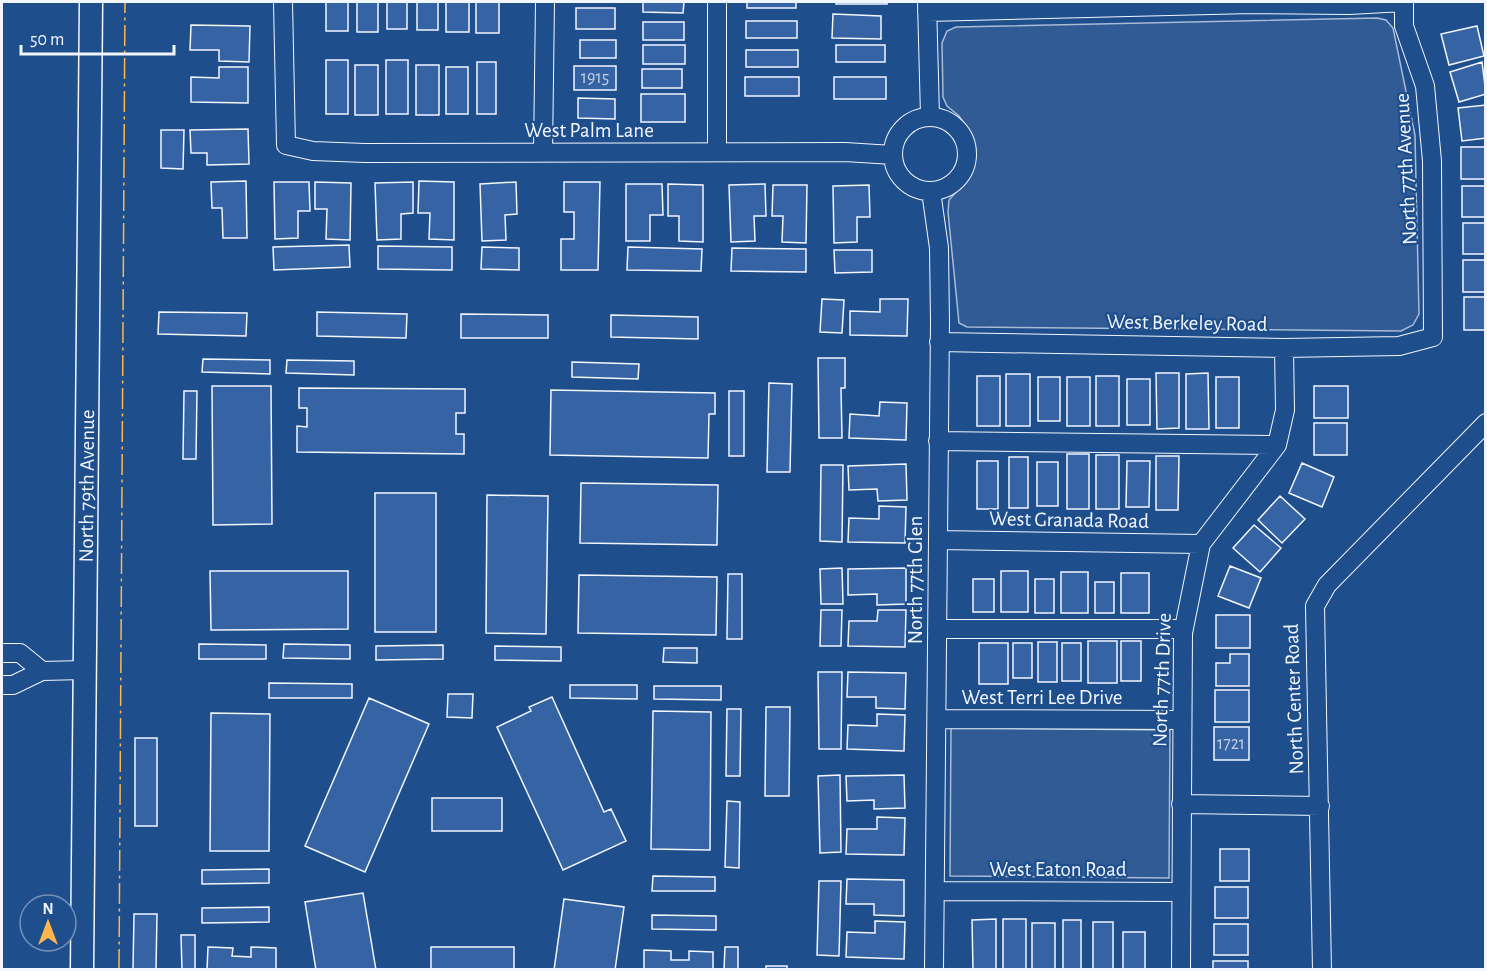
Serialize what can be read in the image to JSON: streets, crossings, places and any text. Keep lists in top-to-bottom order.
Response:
{
  "streets": {
    "street": [
      "West Palm Lane",
      "North 77th Avenue",
      "West Berkeley Road",
      "North 79th Avenue",
      "West Granada Road",
      "North 77th Glen",
      "North 77th Drive",
      "West Terri Lee Drive",
      "North Center Road",
      "West Eaton Road"
    ]
  },
  "crossings": [
    ["West Palm Lane", "North 77th Glen"],
    ["North 77th Avenue", "West Berkeley Road"],
    ["West Berkeley Road", "North 77th Glen"],
    ["West Berkeley Road", "North 77th Drive"],
    ["West Granada Road", "North 77th Glen"],
    ["West Granada Road", "North 77th Drive"],
    ["North 77th Glen", "West Terri Lee Drive"],
    ["North 77th Glen", "West Eaton Road"],
    ["North 77th Drive", "West Terri Lee Drive"],
    ["North 77th Drive", "West Eaton Road"]
  ],
  "house_numbers": ["1915", "1721"],
  "scale_bar": "50 m",
  "north": "top"
}
